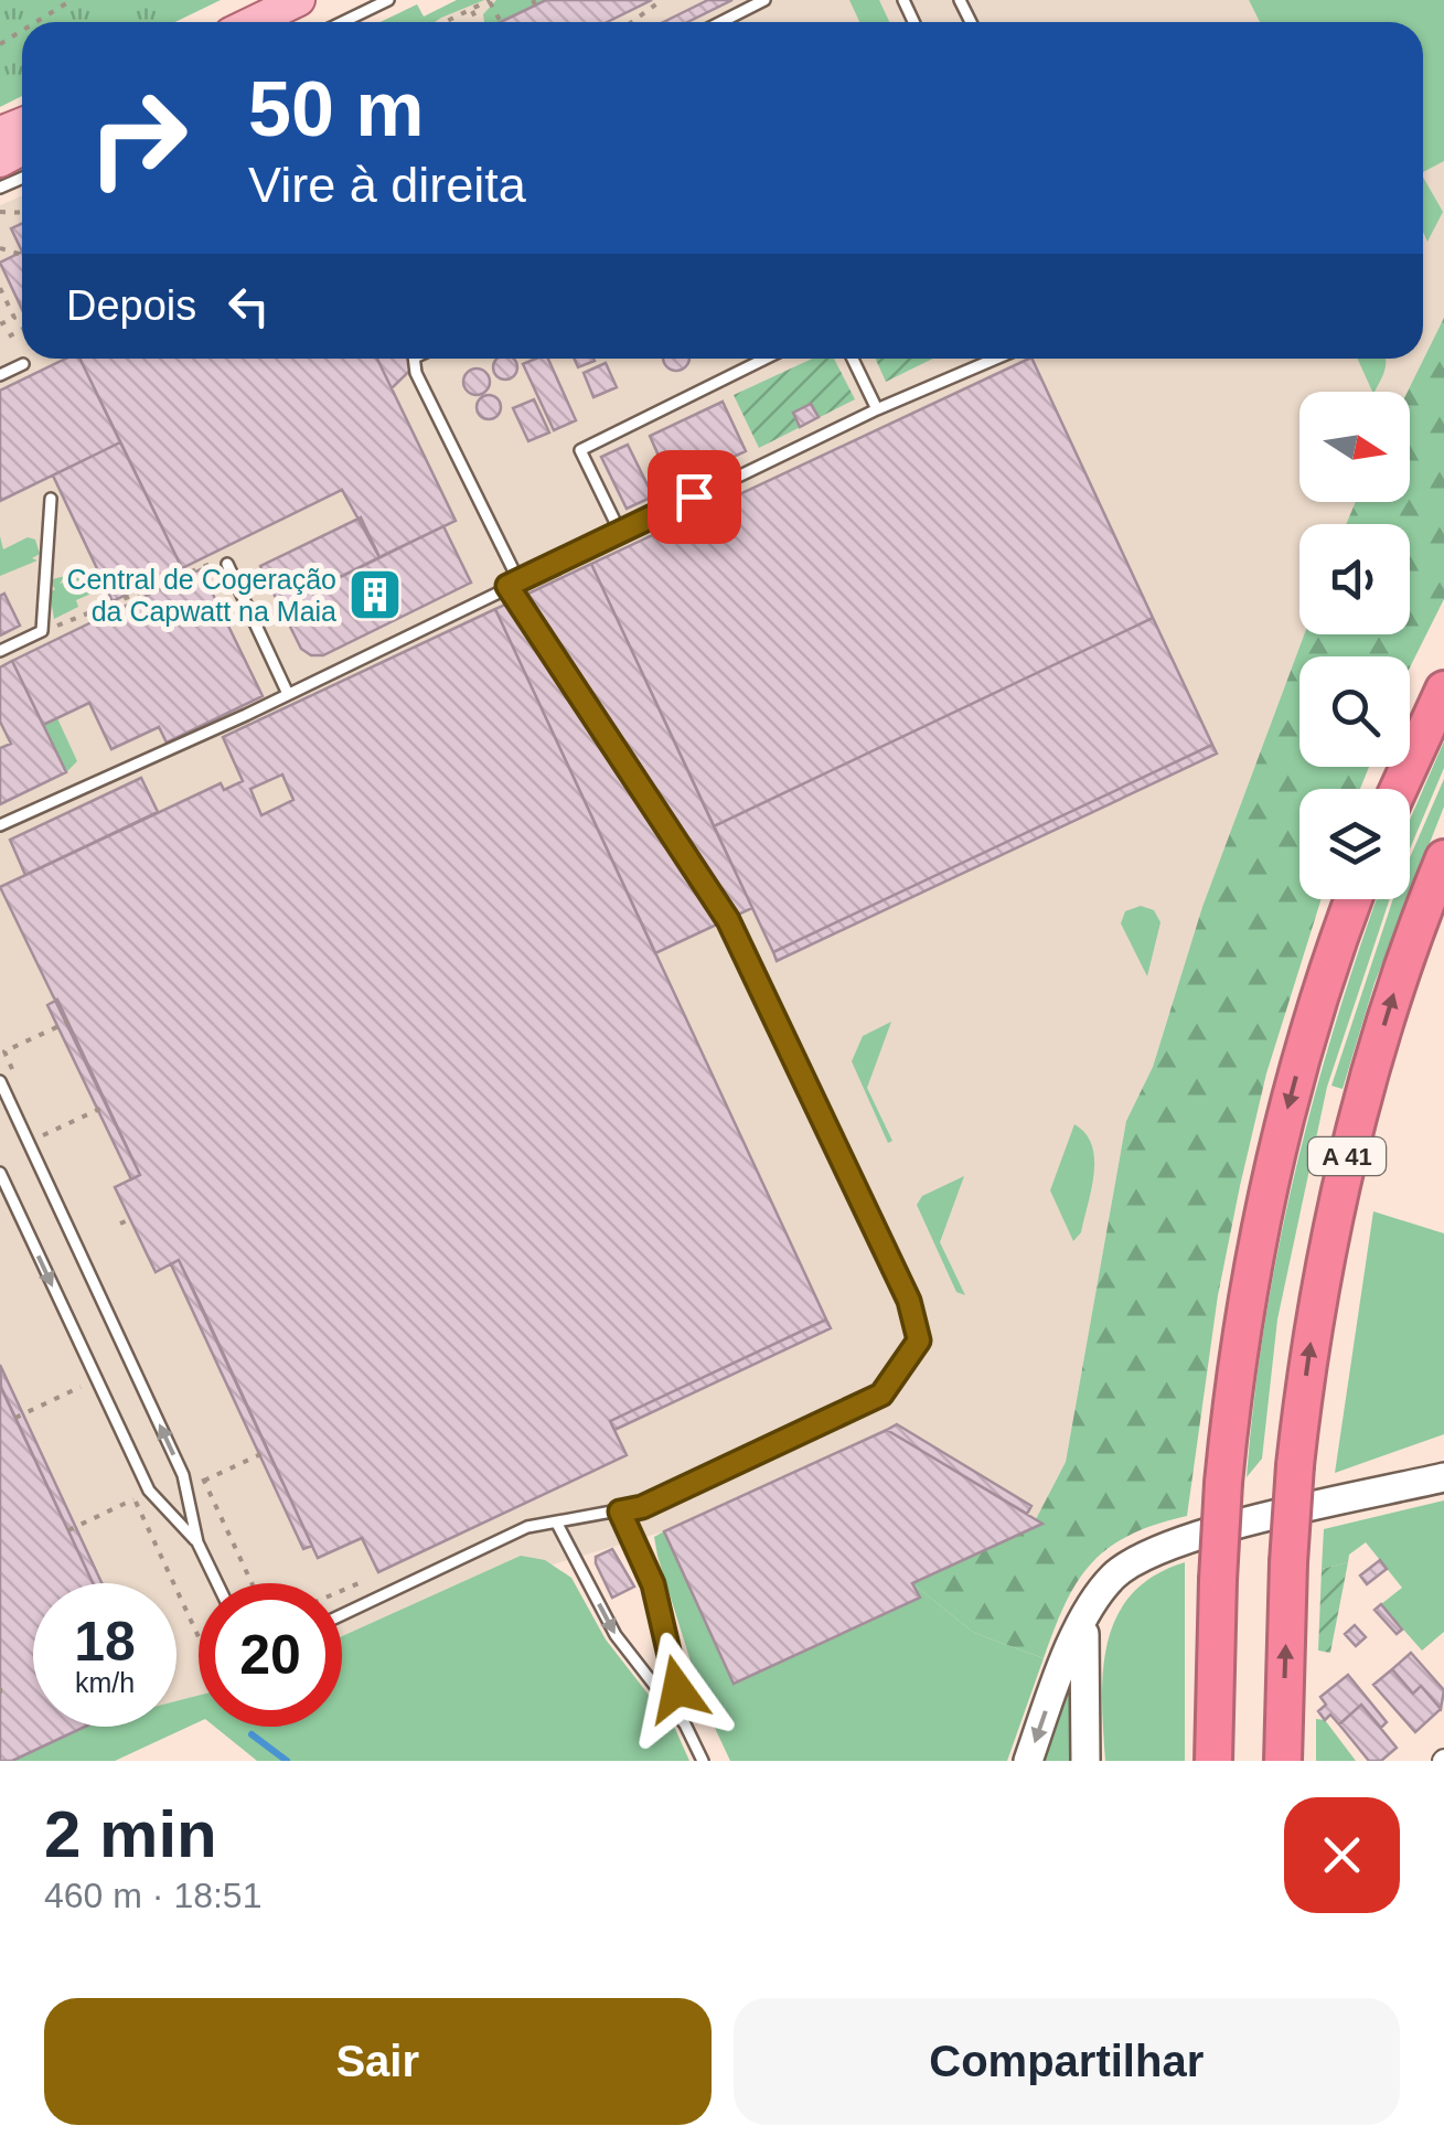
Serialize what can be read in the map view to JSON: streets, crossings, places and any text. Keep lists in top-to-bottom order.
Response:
{
  "streets": {
    "highway": ["A 41"]
  },
  "places": {
    "building": ["Central de Cogeração da Capwatt na Maia"]
  },
  "north": "right",
  "page": {
    "turn": ["50 m", "Vire à direita"],
    "then": "Depois",
    "speed": "18 km/h",
    "limit": "20",
    "heading": ["2 min", "460 m · 18:51"],
    "buttons": ["Sair", "Compartilhar"]
  }
}
